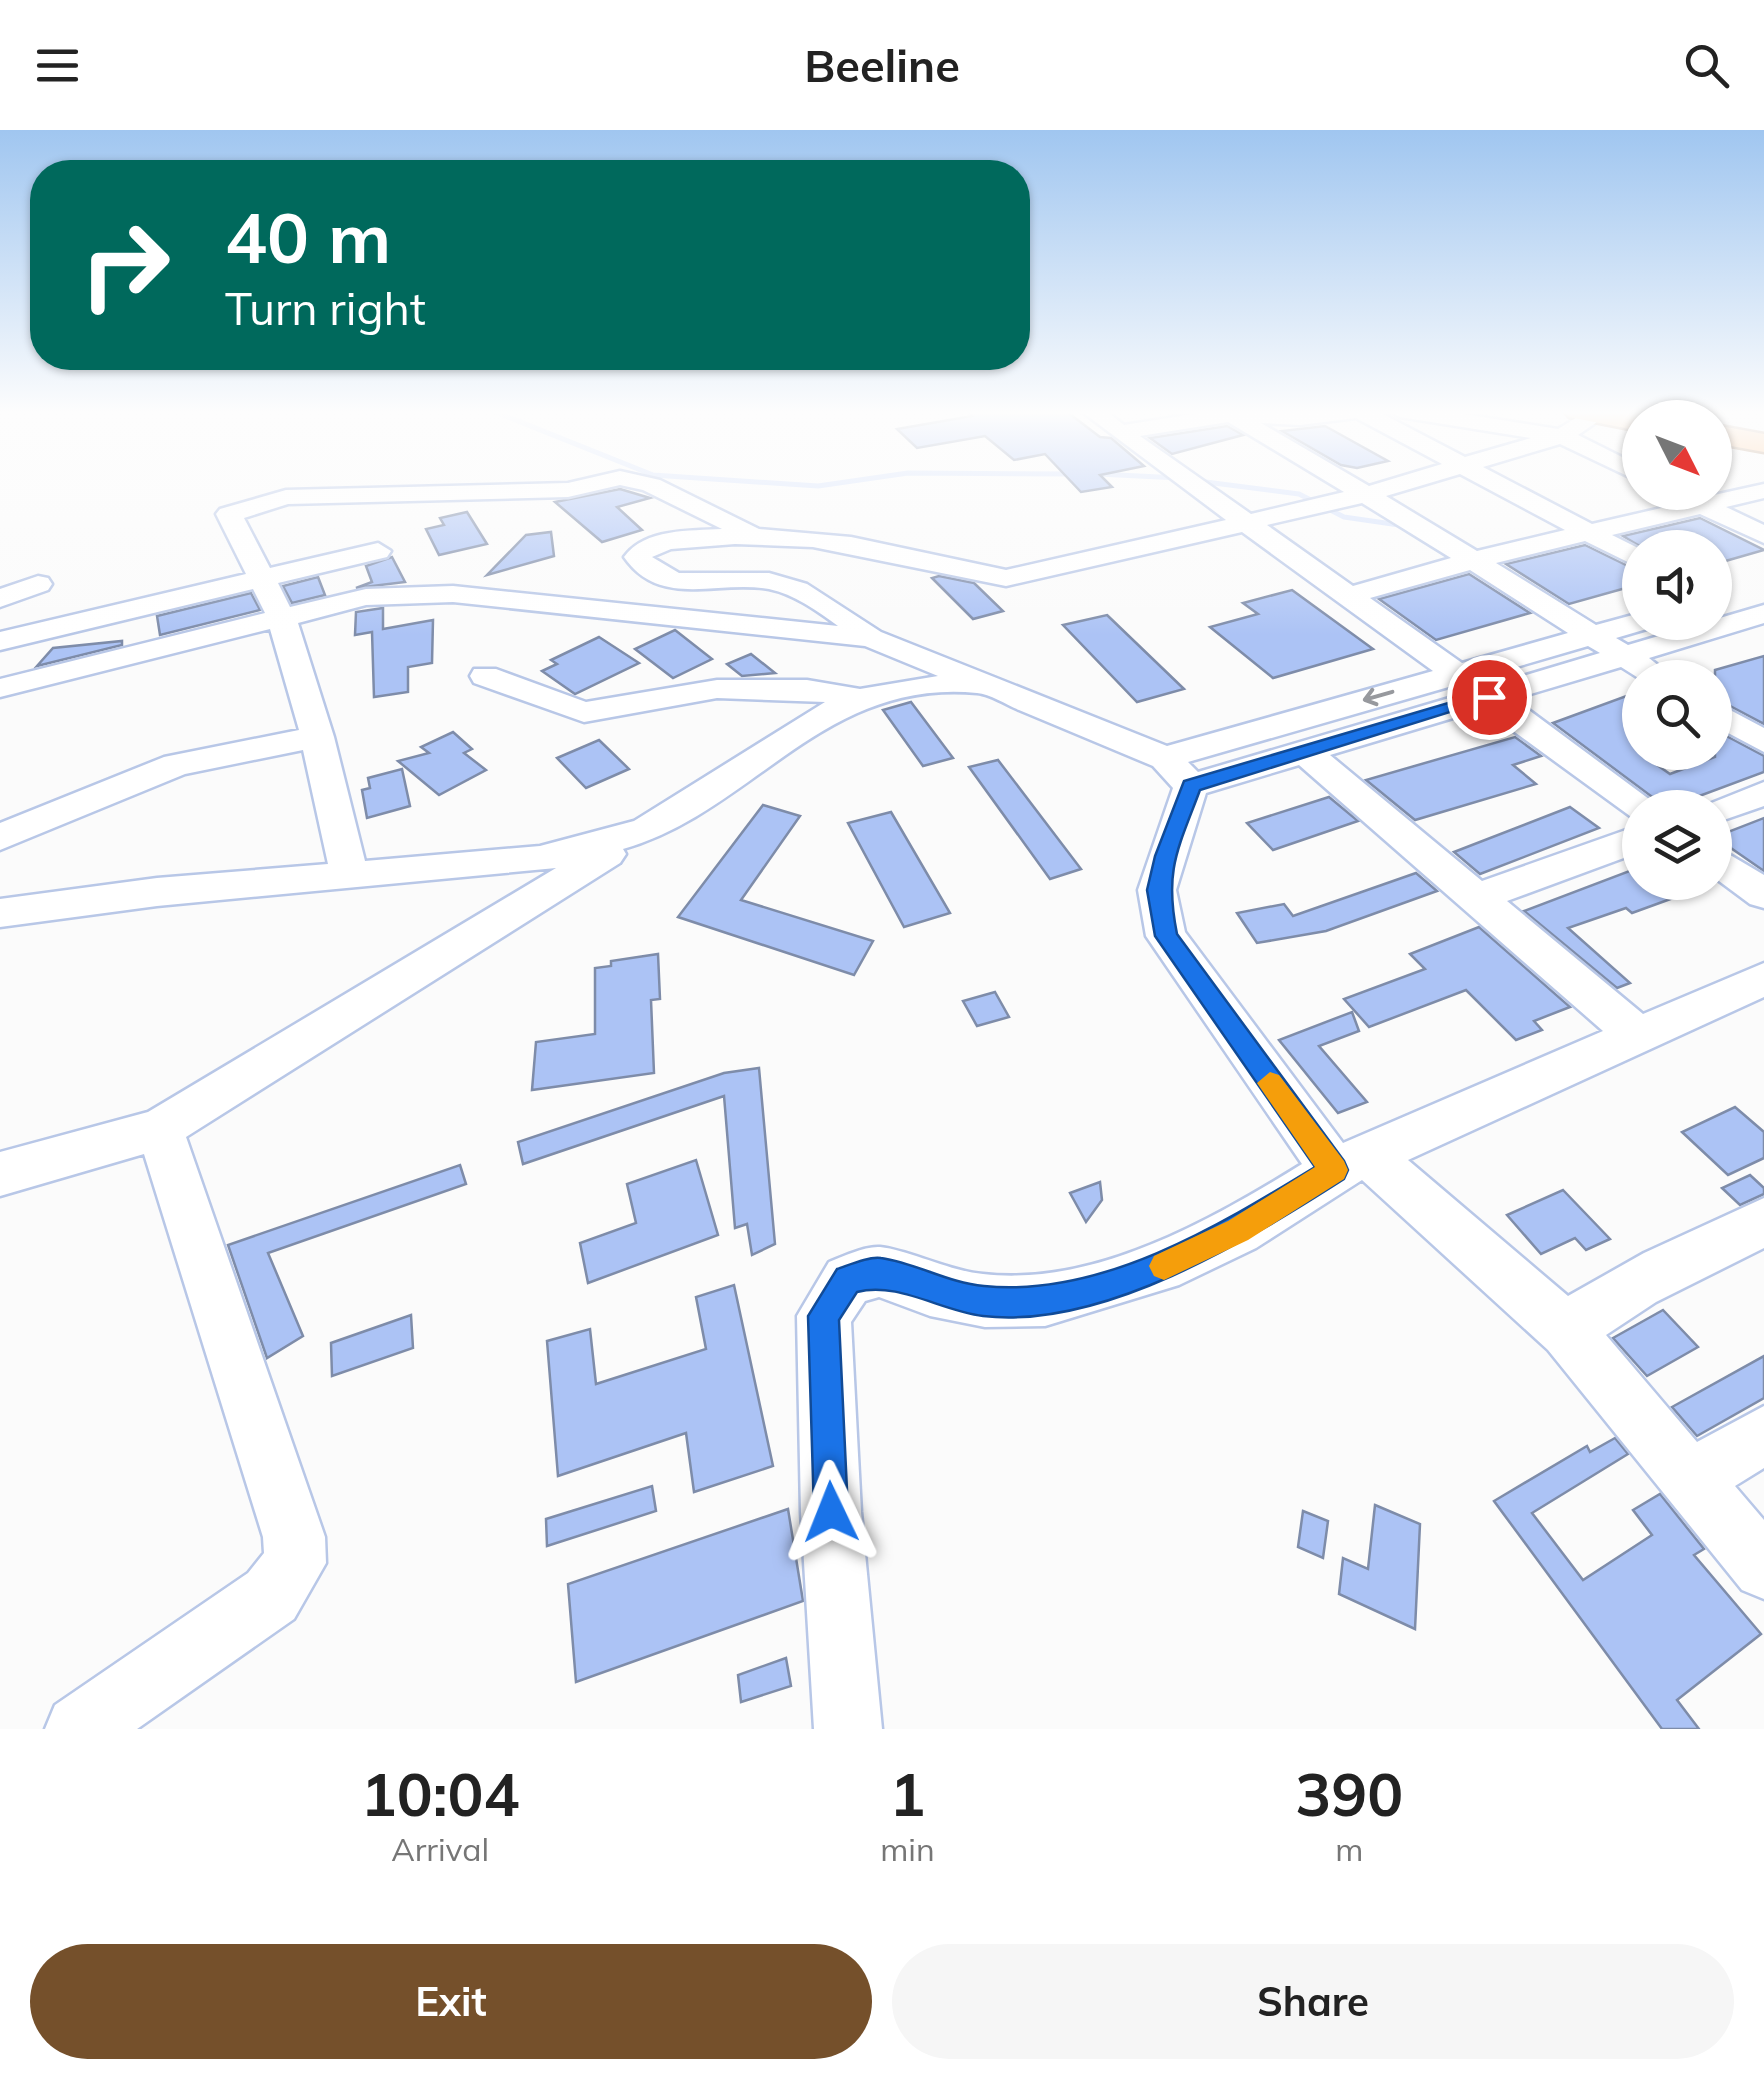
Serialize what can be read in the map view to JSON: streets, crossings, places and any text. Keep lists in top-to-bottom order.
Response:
{
  "north": "bottom right",
  "page": {
    "header": "Beeline",
    "turn": ["40 m", "Turn right"],
    "eta": [
      "10:04",
      "Arrival",
      "1",
      "min",
      "390",
      "m"
    ],
    "buttons": ["Exit", "Share"]
  }
}
